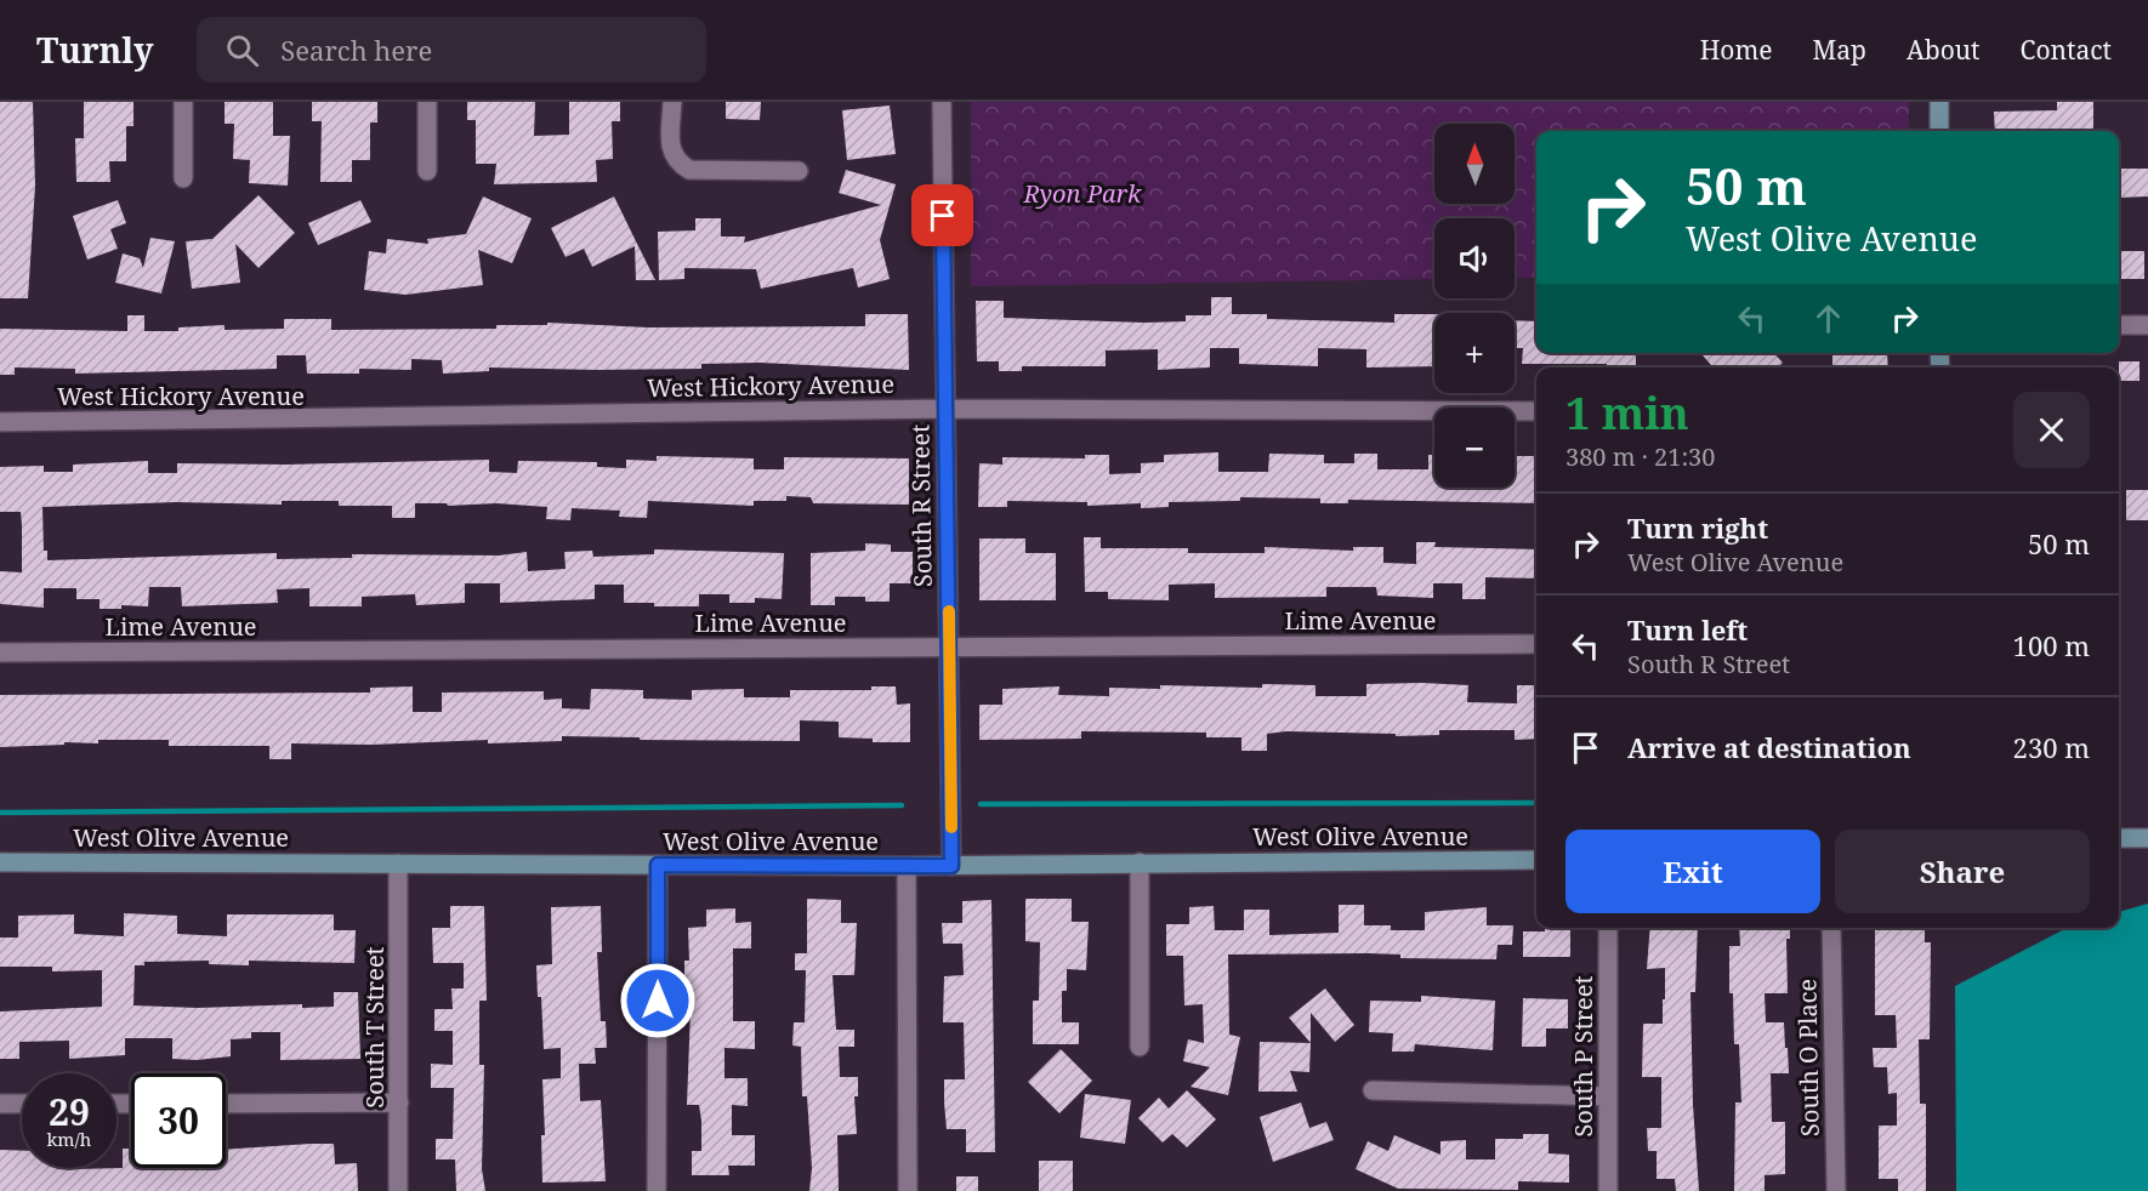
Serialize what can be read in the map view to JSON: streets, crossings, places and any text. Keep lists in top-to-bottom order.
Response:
{
  "streets": {
    "street": [
      "West Hickory Avenue",
      "South R Street",
      "Lime Avenue",
      "West Olive Avenue",
      "South T Street",
      "South P Street",
      "South O Place"
    ]
  },
  "crossings": [
    ["West Hickory Avenue", "South R Street"],
    ["South R Street", "Lime Avenue"],
    ["South R Street", "West Olive Avenue"],
    ["West Olive Avenue", "South T Street"]
  ],
  "parks": ["Ryon Park"],
  "north": "top",
  "page": {
    "header": "Turnly",
    "search": "Search here",
    "nav": [
      "Home",
      "Map",
      "About",
      "Contact"
    ],
    "map_buttons": ["+", "−"],
    "turn": ["50 m", "West Olive Avenue"],
    "heading": ["1 min", "380 m · 21:30"],
    "list": [
      {
        "name": "Turn right",
        "note": "West Olive Avenue",
        "value": "50 m"
      },
      {
        "name": "Turn left",
        "note": "South R Street",
        "value": "100 m"
      },
      {
        "name": "Arrive at destination",
        "value": "230 m"
      }
    ],
    "buttons": ["Exit", "Share"],
    "speed": "29 km/h",
    "limit": "30"
  }
}
